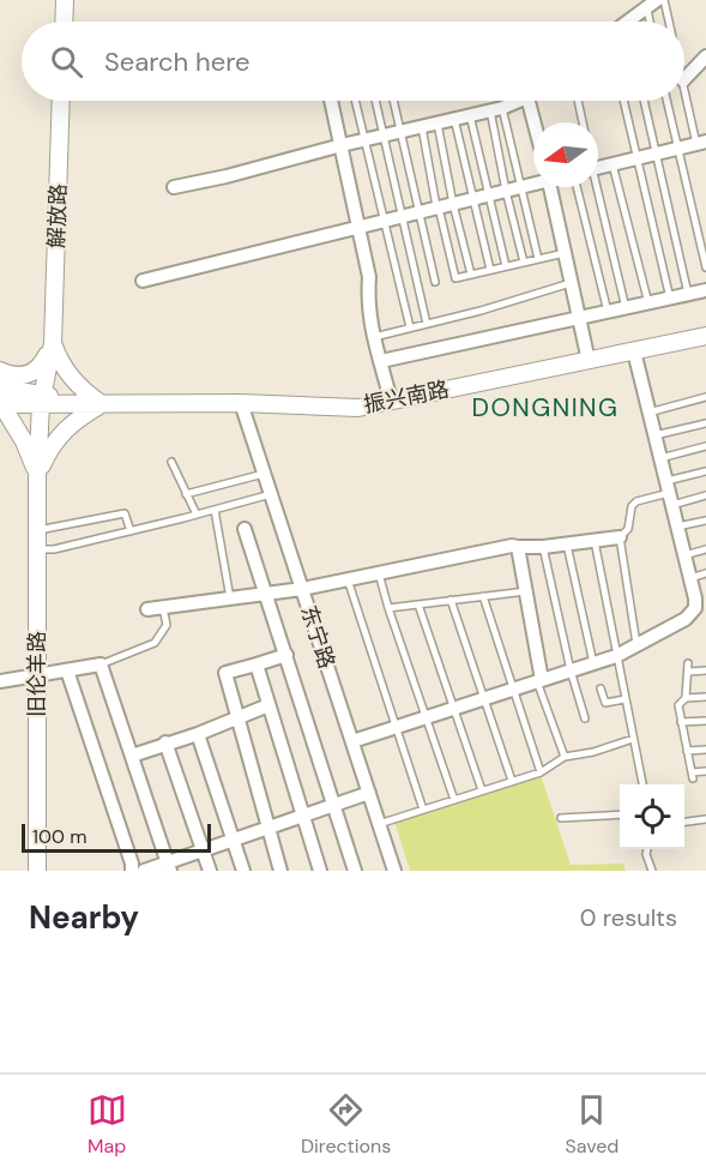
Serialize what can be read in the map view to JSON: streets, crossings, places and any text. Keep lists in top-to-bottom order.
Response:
{
  "streets": {
    "street": [
      "解放路",
      "振兴南路",
      "东宁路",
      "旧伦羊路"
    ]
  },
  "crossings": [
    ["解放路", "振兴南路"],
    ["解放路", "旧伦羊路"],
    ["振兴南路", "东宁路"],
    ["振兴南路", "旧伦羊路"]
  ],
  "districts": ["DONGNING"],
  "scale_bar": "100 m",
  "north": "left",
  "page": {
    "search": "Search here",
    "scale": "100 m",
    "heading": ["Nearby", "0 results"],
    "nav": ["Map", "Directions", "Saved"]
  }
}
